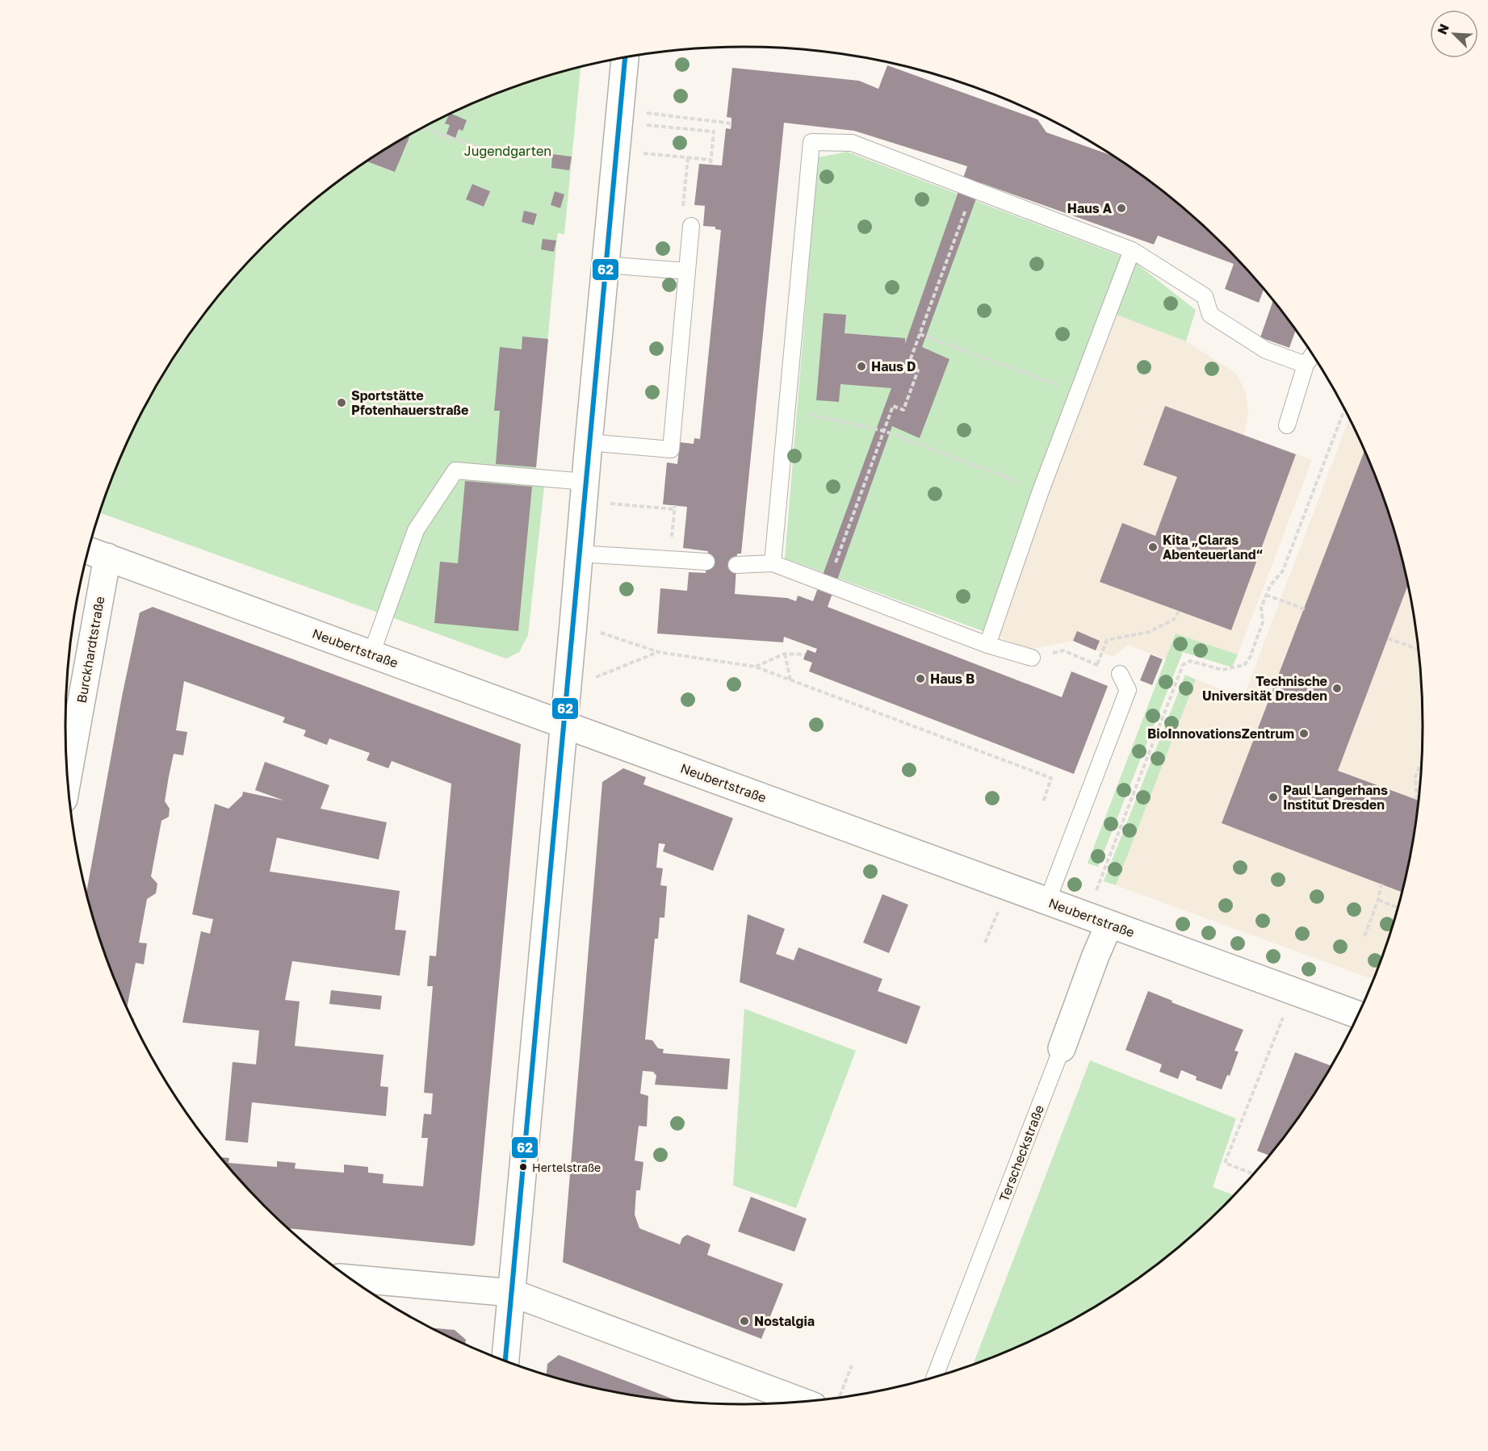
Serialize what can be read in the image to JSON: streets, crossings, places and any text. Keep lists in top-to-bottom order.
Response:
{
  "streets": {
    "street": ["Neubertstraße", "Burckhardtstraße", "Terscheckstraße"]
  },
  "crossings": [
    ["Neubertstraße", "Burckhardtstraße"],
    ["Neubertstraße", "Terscheckstraße"]
  ],
  "parks": ["Jugendgarten"],
  "places": [
    "Haus A",
    "Haus D",
    "Sportstätte Pfotenhauerstraße",
    "Kita „Claras Abenteuerland“",
    "Haus B",
    "Technische Universität Dresden",
    "BioInnovationsZentrum",
    "Paul Langerhans Institut Dresden",
    "Hertelstraße",
    "Nostalgia"
  ],
  "lines": ["transit line 62"],
  "north": "top left"
}
